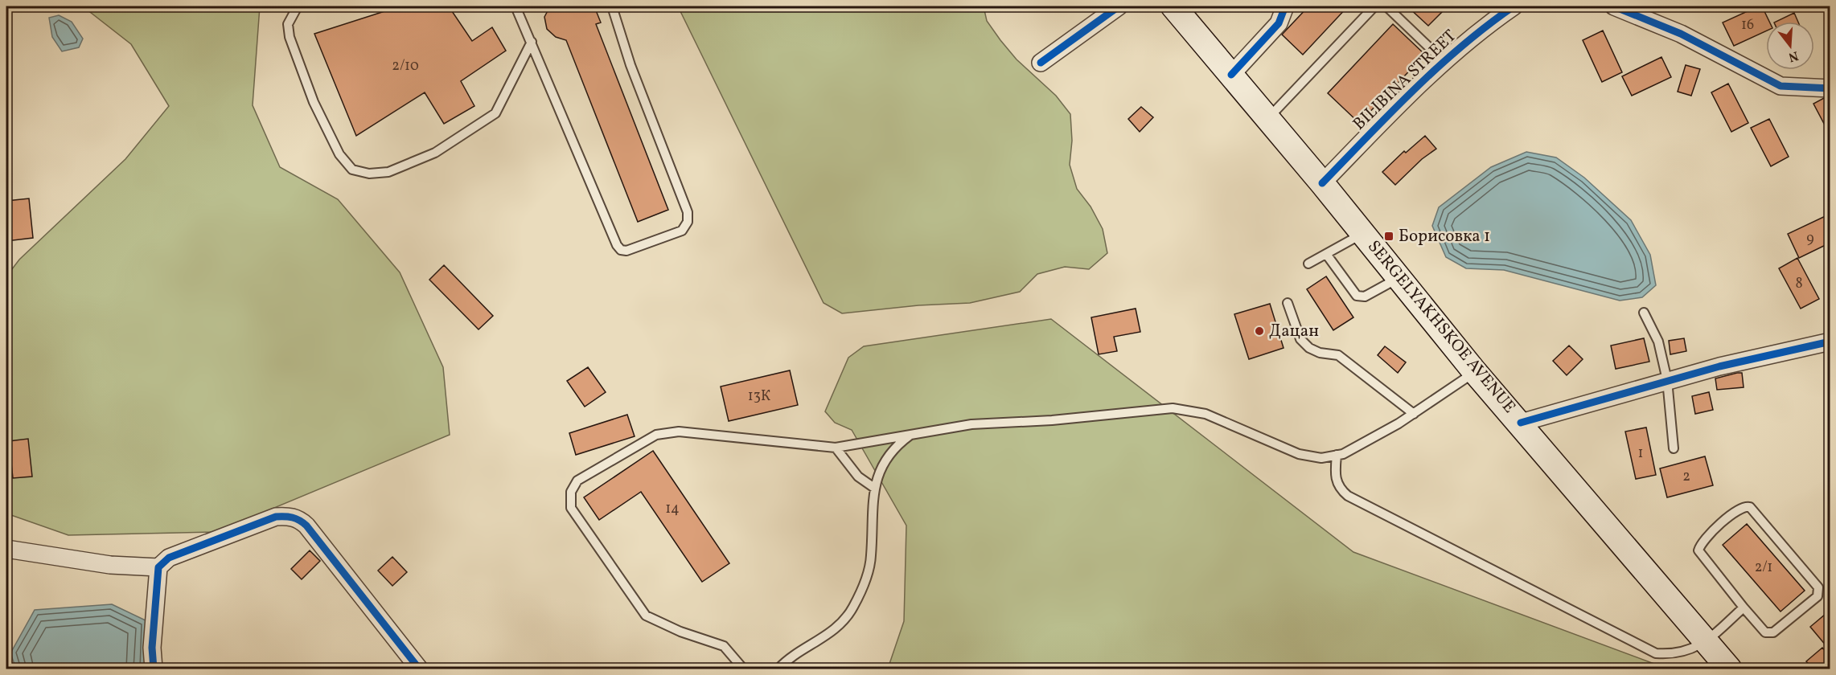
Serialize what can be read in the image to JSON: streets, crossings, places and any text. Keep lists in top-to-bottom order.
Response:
{
  "streets": {
    "main road": ["SERGELYAKHSKOE AVENUE"],
    "street": ["BILIBINA STREET"]
  },
  "crossings": [
    ["BILIBINA STREET", "SERGELYAKHSKOE AVENUE"]
  ],
  "places": {
    "transit": ["Борисовка 1"],
    "other": ["Дацан"]
  },
  "house_numbers": [
    "16",
    "2/10",
    "9",
    "8",
    "13К",
    "1",
    "2",
    "14",
    "2/1"
  ],
  "north": "bottom"
}
